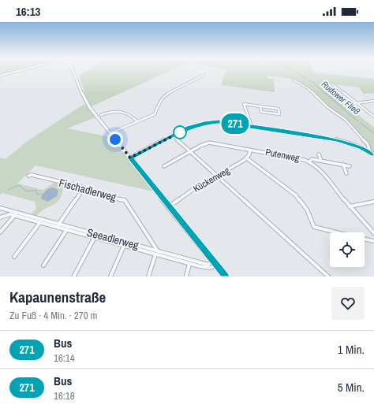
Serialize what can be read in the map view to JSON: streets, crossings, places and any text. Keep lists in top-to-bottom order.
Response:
{
  "streets": {
    "street": [
      "Putenweg",
      "Kückenweg",
      "Fischadlerweg",
      "Seeadlerweg"
    ]
  },
  "crossings": [
    ["Fischadlerweg", "Seeadlerweg"]
  ],
  "water": ["Rudower Fließ"],
  "lines": ["bus line 271"],
  "page": {
    "status": "16:13",
    "on_map": "271",
    "heading": ["Kapaunenstraße", "Zu Fuß · 4 Min. · 270 m"],
    "list": [
      {
        "mark": "271",
        "name": "Bus",
        "note": "16:14",
        "value": "1 Min."
      },
      {
        "mark": "271",
        "name": "Bus",
        "note": "16:18",
        "value": "5 Min."
      }
    ]
  }
}
